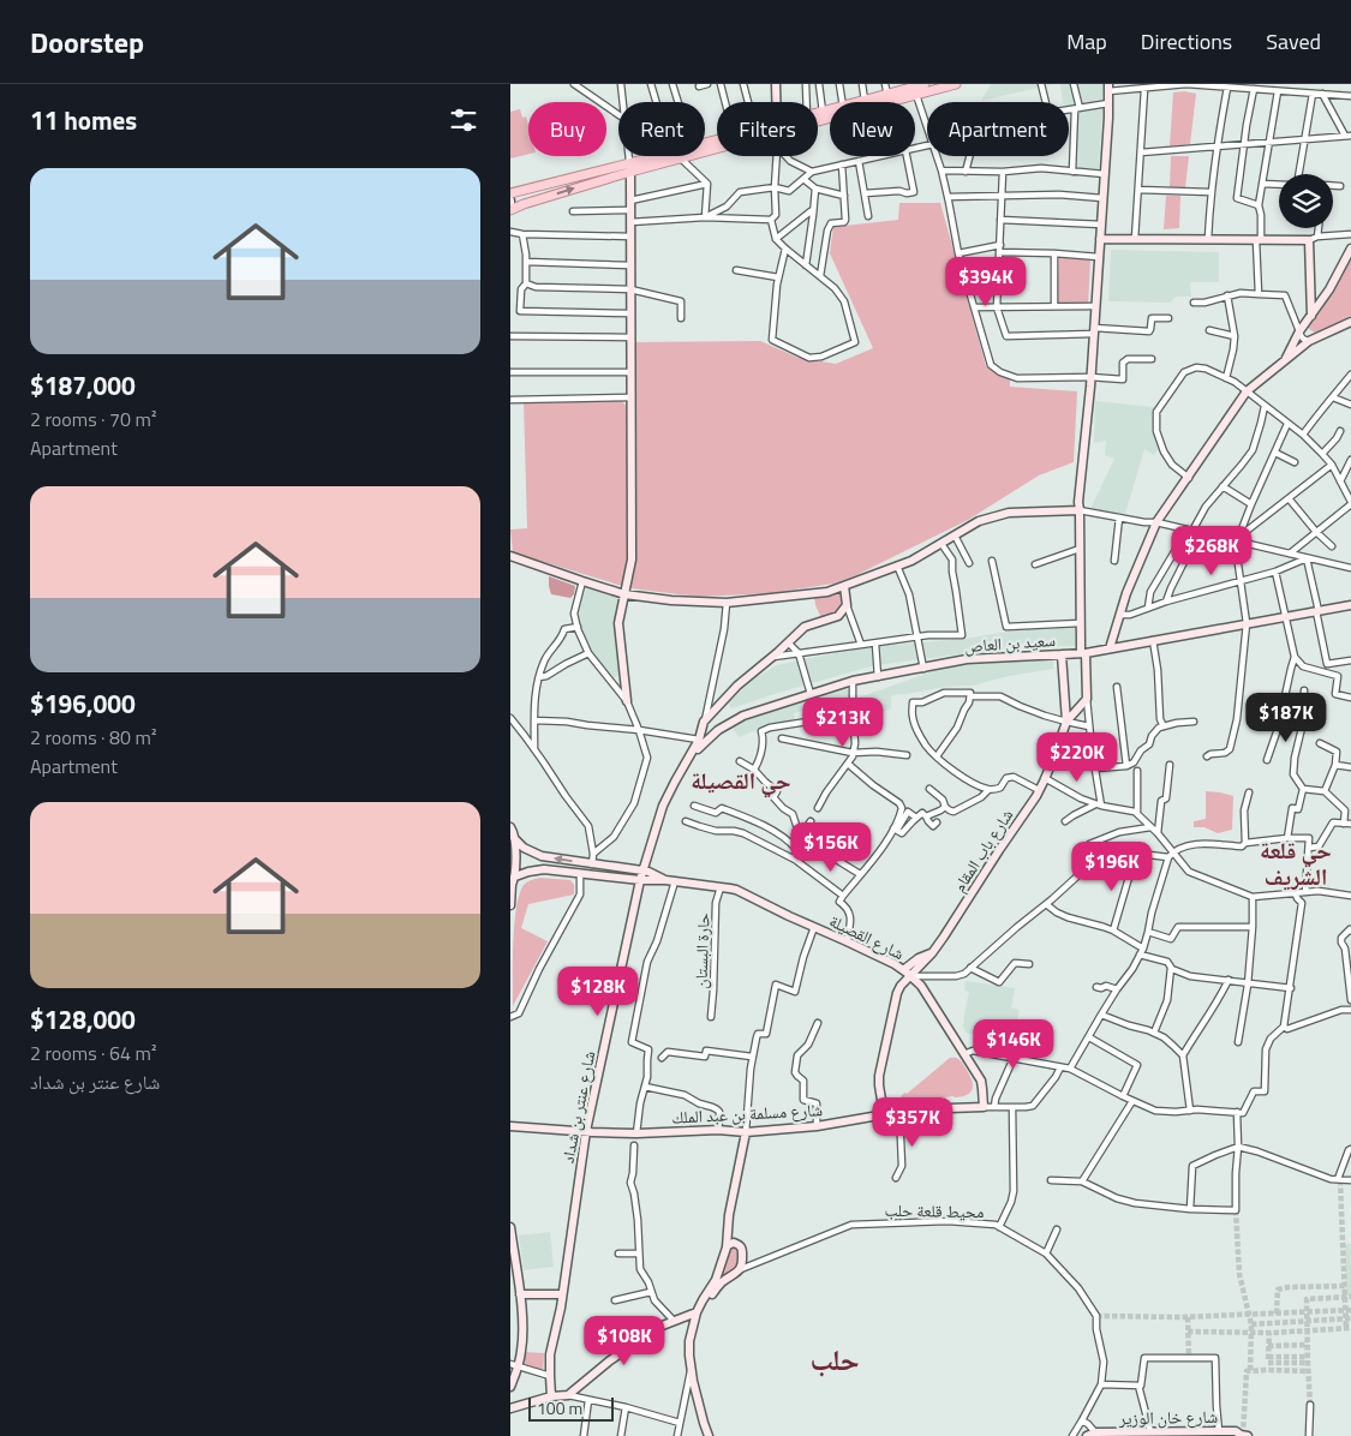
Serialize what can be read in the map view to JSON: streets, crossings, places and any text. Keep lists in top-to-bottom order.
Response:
{
  "streets": {
    "street": [
      "سعيد بن العاص",
      "شارع باب المقام",
      "شارع القصيلة",
      "حارة البستان",
      "شارع عنتر بن شداد",
      "شارع مسلمة بن عبد الملك",
      "محيط قلعة حلب",
      "شارع خان الوزير"
    ]
  },
  "crossings": [
    ["سعيد بن العاص", "شارع باب المقام"],
    ["سعيد بن العاص", "شارع عنتر بن شداد"],
    ["شارع باب المقام", "شارع القصيلة"],
    ["شارع القصيلة", "حارة البستان"],
    ["شارع القصيلة", "شارع عنتر بن شداد"],
    ["شارع القصيلة", "شارع مسلمة بن عبد الملك"],
    ["شارع عنتر بن شداد", "شارع مسلمة بن عبد الملك"]
  ],
  "districts": ["حي القصيلة", "حي قلعة الشريف", "حلب"],
  "scale_bar": "100 m",
  "page": {
    "header": "Doorstep",
    "nav": ["Map", "Directions", "Saved"],
    "heading": "11 homes",
    "chip": [
      "Buy",
      "Rent",
      "Filters",
      "New",
      "Apartment"
    ],
    "list": [
      {
        "name": "$187,000",
        "note": "2 rooms · 70 m² · Apartment"
      },
      {
        "name": "$196,000",
        "note": "2 rooms · 80 m² · Apartment"
      },
      {
        "name": "$128,000",
        "note": "2 rooms · 64 m² · شارع عنتر بن شداد"
      }
    ],
    "price": [
      "$394K",
      "$268K",
      "$187K",
      "$213K",
      "$220K",
      "$156K",
      "$196K",
      "$128K",
      "$146K",
      "$357K",
      "$108K"
    ],
    "scale": "100 m"
  }
}
